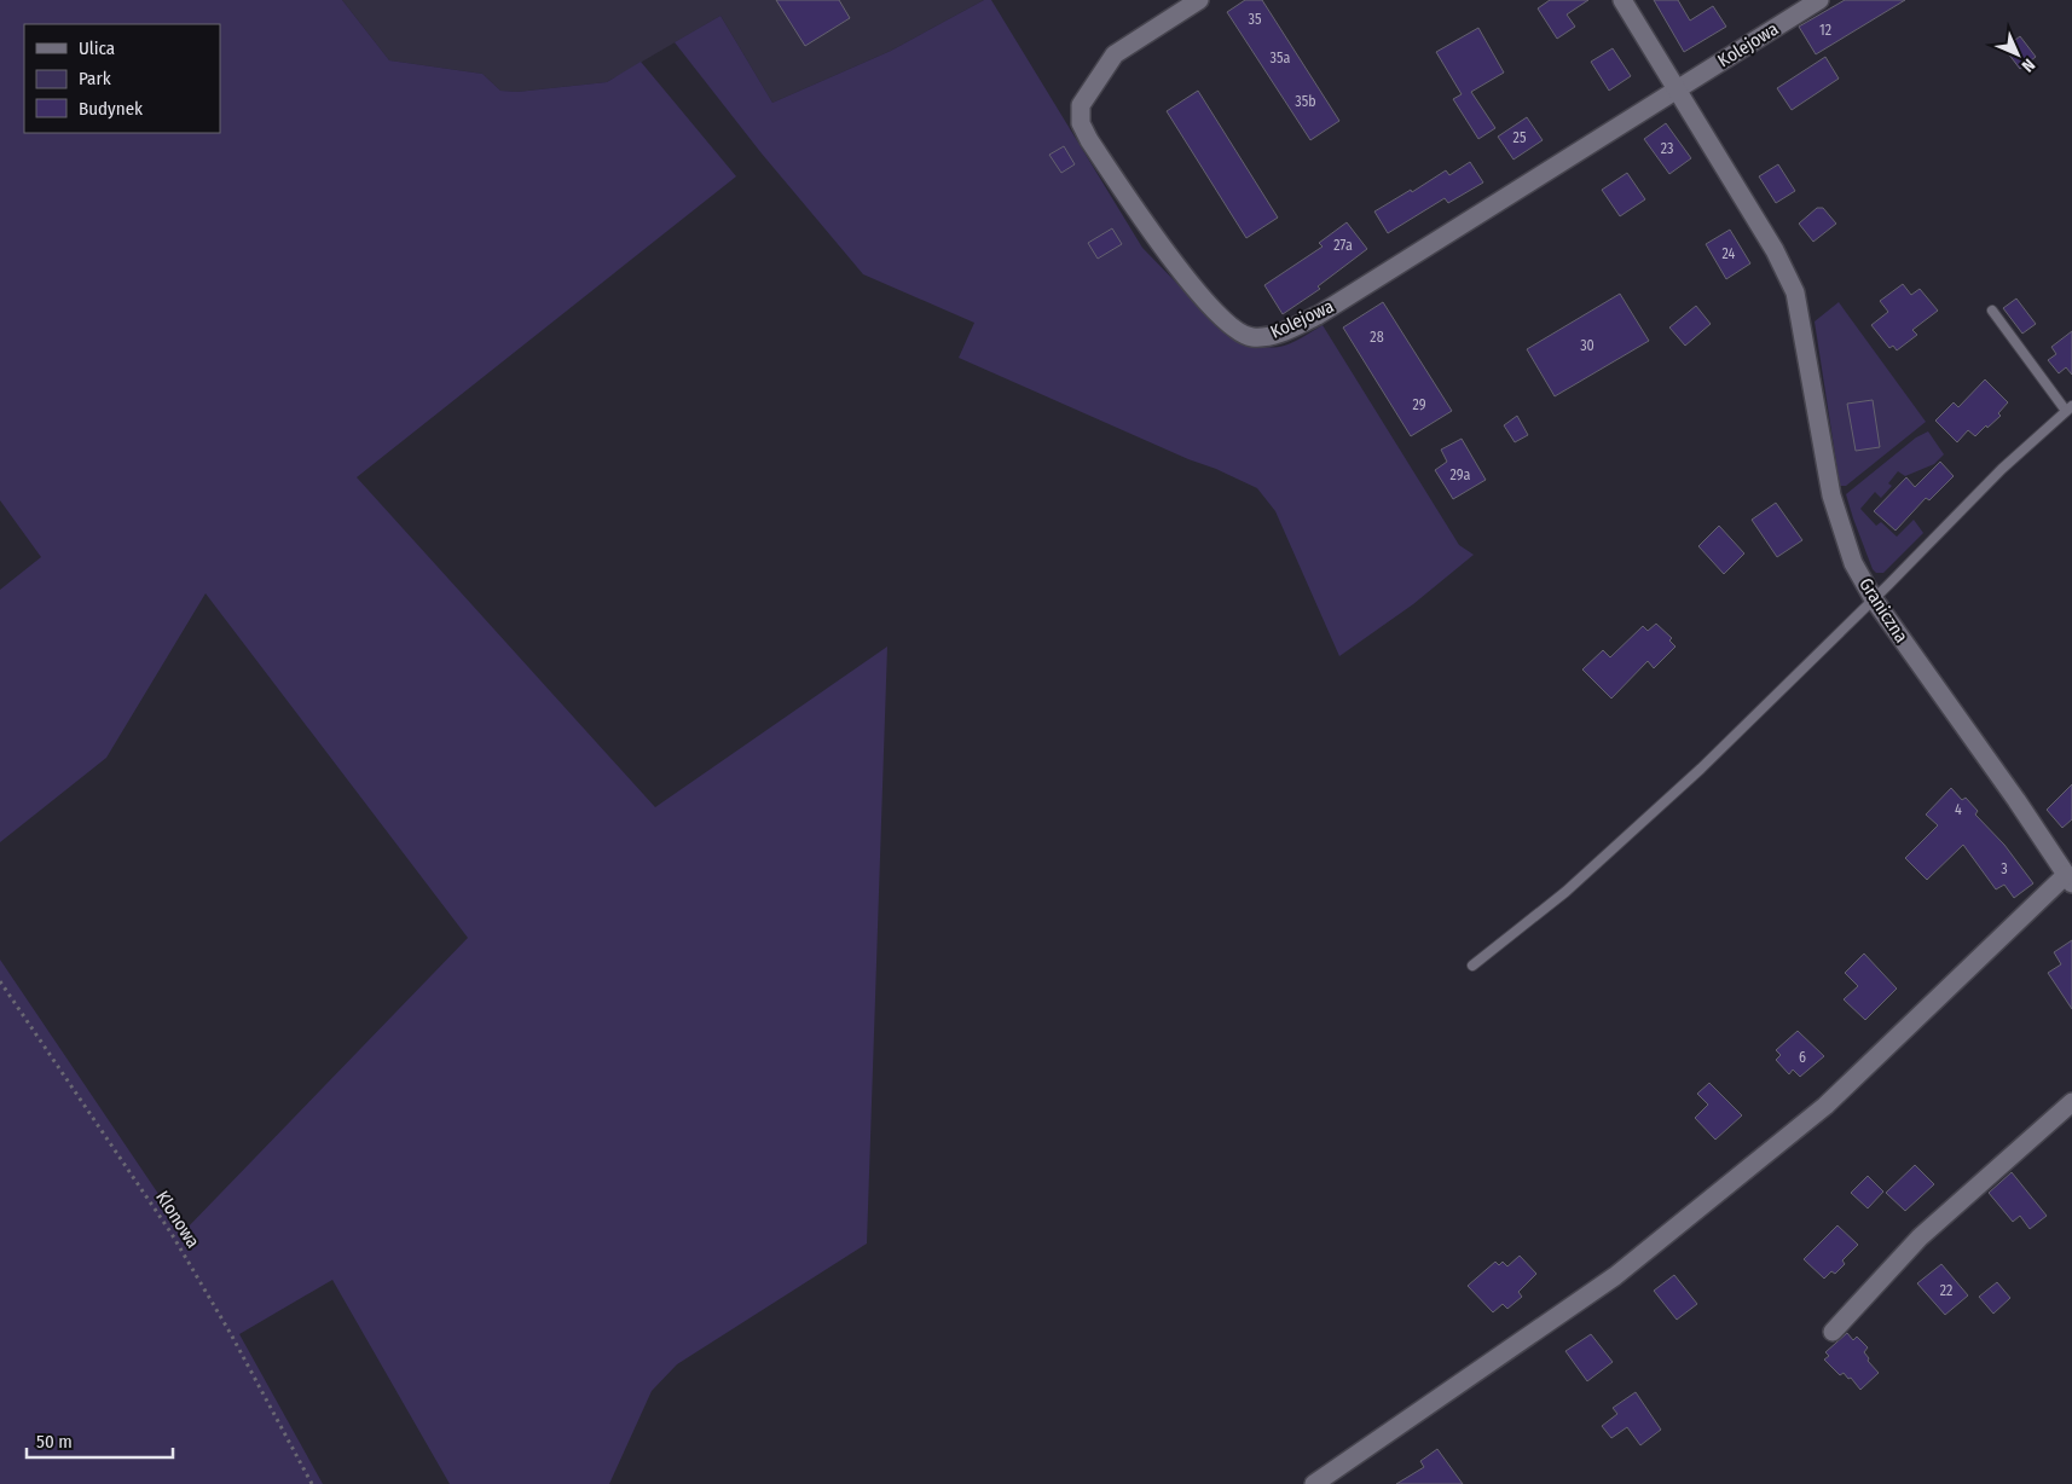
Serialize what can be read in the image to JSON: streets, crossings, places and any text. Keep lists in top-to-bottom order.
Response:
{
  "streets": {
    "street": ["Kolejowa", "Graniczna"],
    "path": ["Klonowa"]
  },
  "crossings": [
    ["Kolejowa", "Graniczna"]
  ],
  "house_numbers": [
    "35",
    "12",
    "35a",
    "35b",
    "25",
    "23",
    "27a",
    "24",
    "28",
    "30",
    "29",
    "29a",
    "4",
    "3",
    "6",
    "22"
  ],
  "legend": ["Ulica", "Park", "Budynek"],
  "scale_bar": "50 m",
  "north": "bottom right"
}
